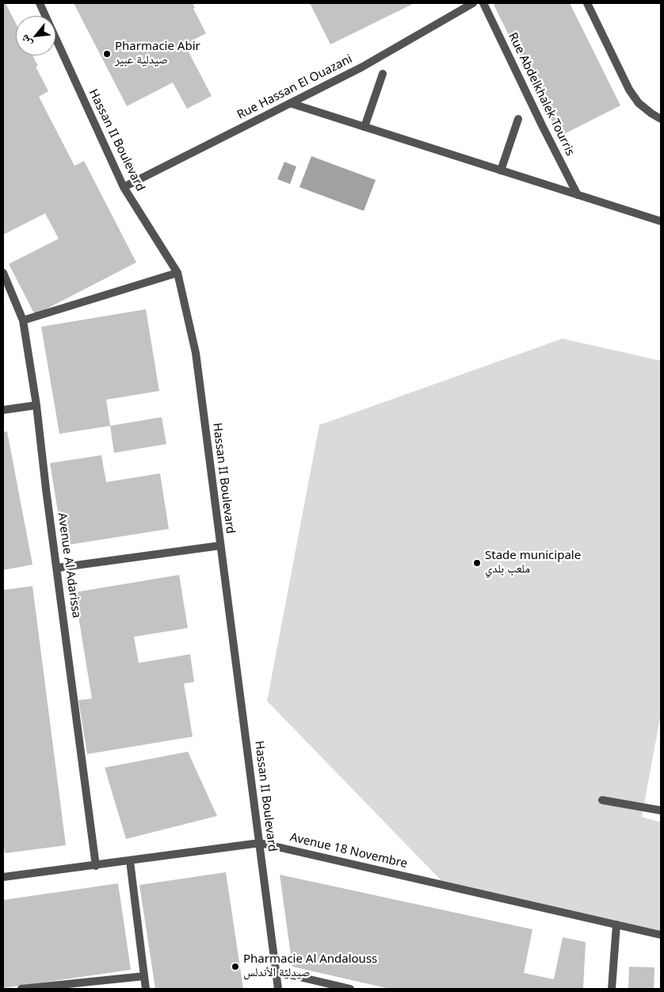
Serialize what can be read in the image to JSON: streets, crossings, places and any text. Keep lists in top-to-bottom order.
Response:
{
  "streets": {
    "street": [
      "Rue Hassan El Ouazani",
      "Rue Abdelkhalek Tourris",
      "Hassan II Boulevard",
      "Avenue Al Adarissa",
      "Avenue 18 Novembre"
    ]
  },
  "crossings": [
    ["Rue Hassan El Ouazani", "Hassan II Boulevard"],
    ["Hassan II Boulevard", "Avenue 18 Novembre"],
    ["Avenue Al Adarissa", "Avenue 18 Novembre"]
  ],
  "places": ["Pharmacie Abir صيدلية عبير", "Stade municipale ملعب بلدي", "Pharmacie Al Andalouss صيدلية الأندلس"],
  "north": "bottom left"
}
